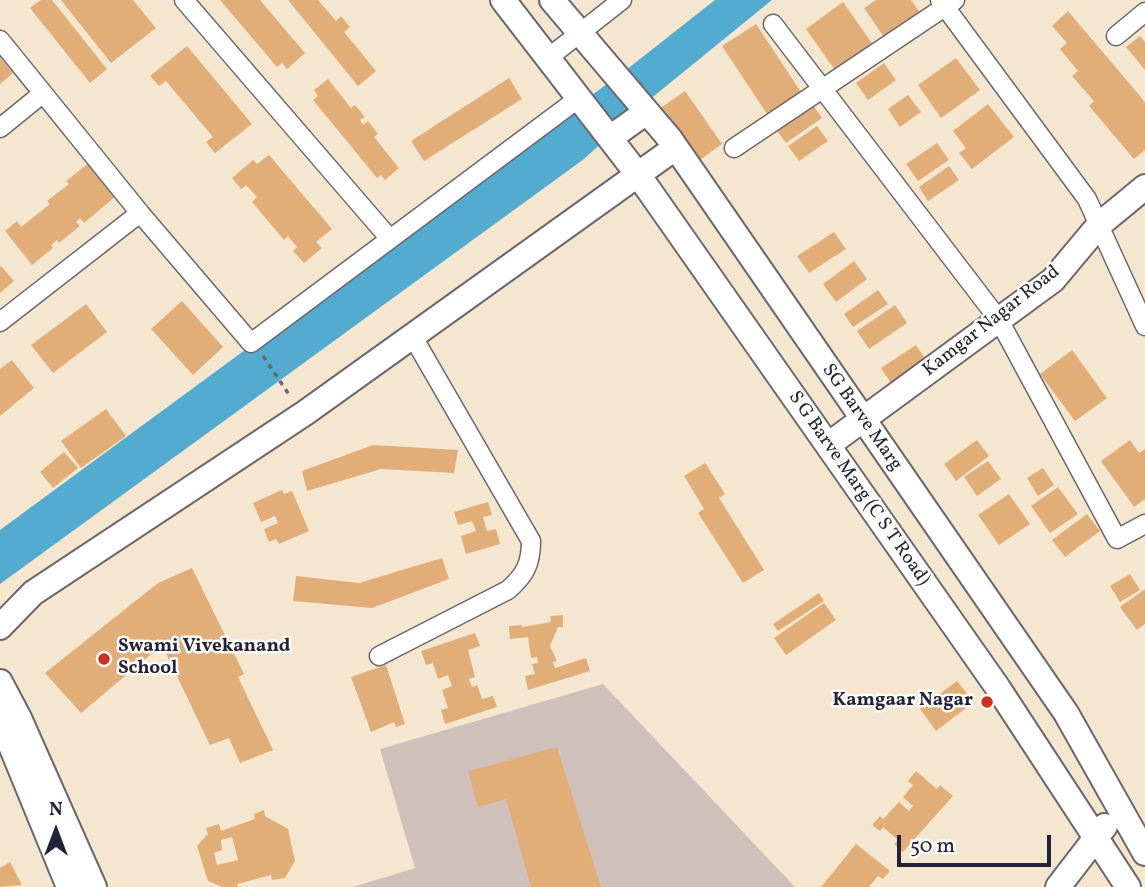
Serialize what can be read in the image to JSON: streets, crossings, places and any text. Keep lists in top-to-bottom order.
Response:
{
  "streets": {
    "main road": ["Kamgar Nagar Road", "SG Barve Marg", "S G Barve Marg (C S T Road)"]
  },
  "crossings": [
    ["Kamgar Nagar Road", "SG Barve Marg"],
    ["Kamgar Nagar Road", "S G Barve Marg (C S T Road)"]
  ],
  "places": ["Swami Vivekanand School", "Kamgaar Nagar"],
  "scale_bar": "50 m",
  "north": "top"
}
